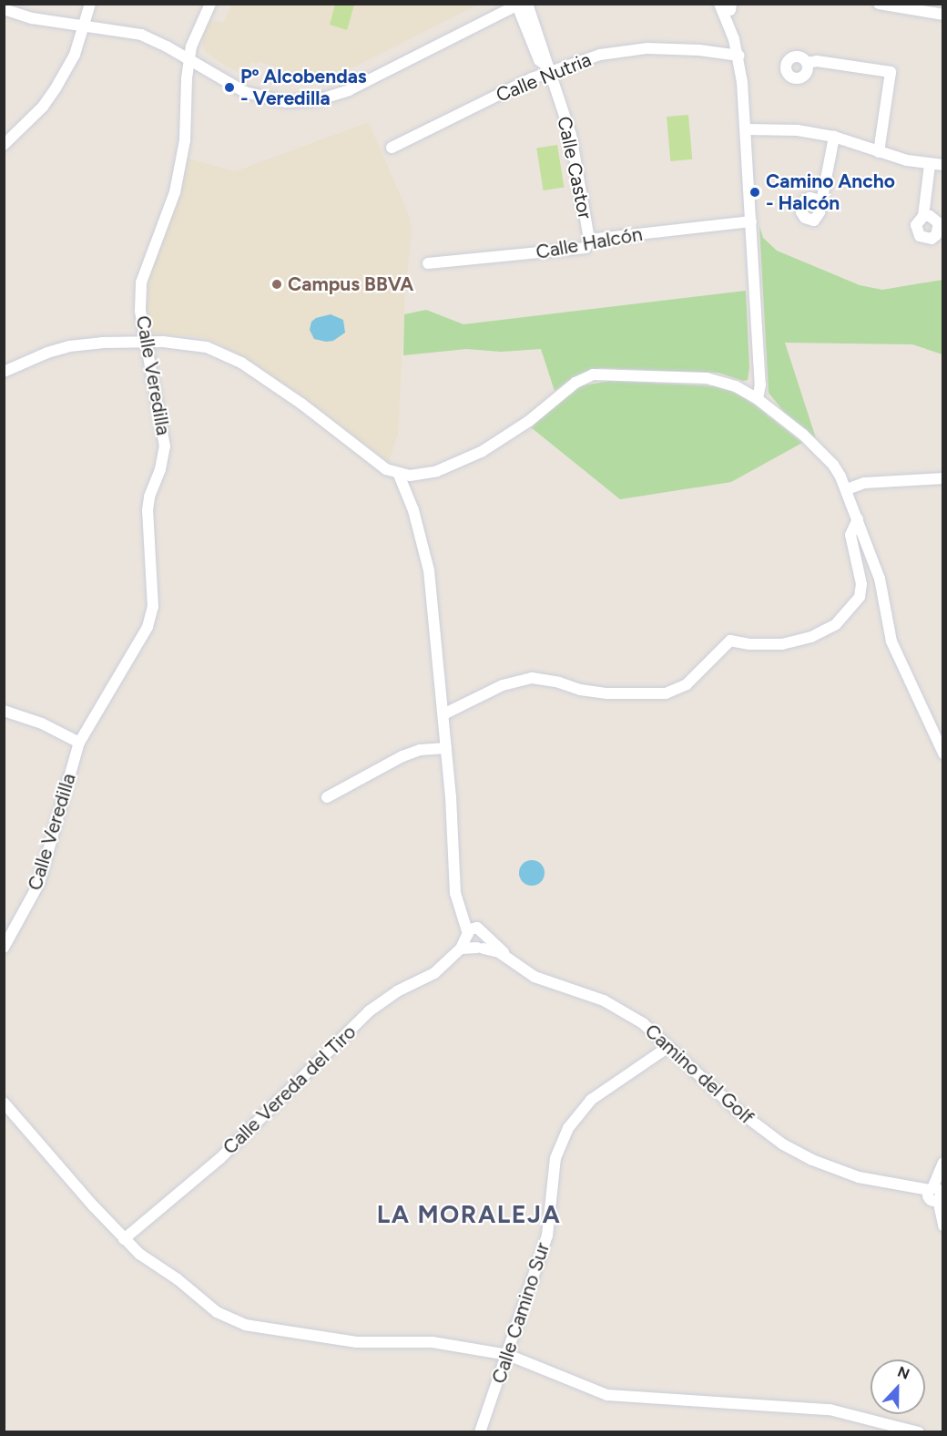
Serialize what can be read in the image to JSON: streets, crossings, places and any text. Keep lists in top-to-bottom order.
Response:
{
  "streets": {
    "street": [
      "Calle Nutria",
      "Calle Castor",
      "Calle Halcón",
      "Calle Veredilla",
      "Camino del Golf",
      "Calle Vereda del Tiro",
      "Calle Camino Sur"
    ]
  },
  "crossings": [
    ["Calle Nutria", "Calle Castor"],
    ["Calle Castor", "Calle Halcón"],
    ["Camino del Golf", "Calle Camino Sur"]
  ],
  "districts": ["LA MORALEJA"],
  "places": ["Pº Alcobendas - Veredilla", "Camino Ancho - Halcón", "Campus BBVA"],
  "north": "top"
}
